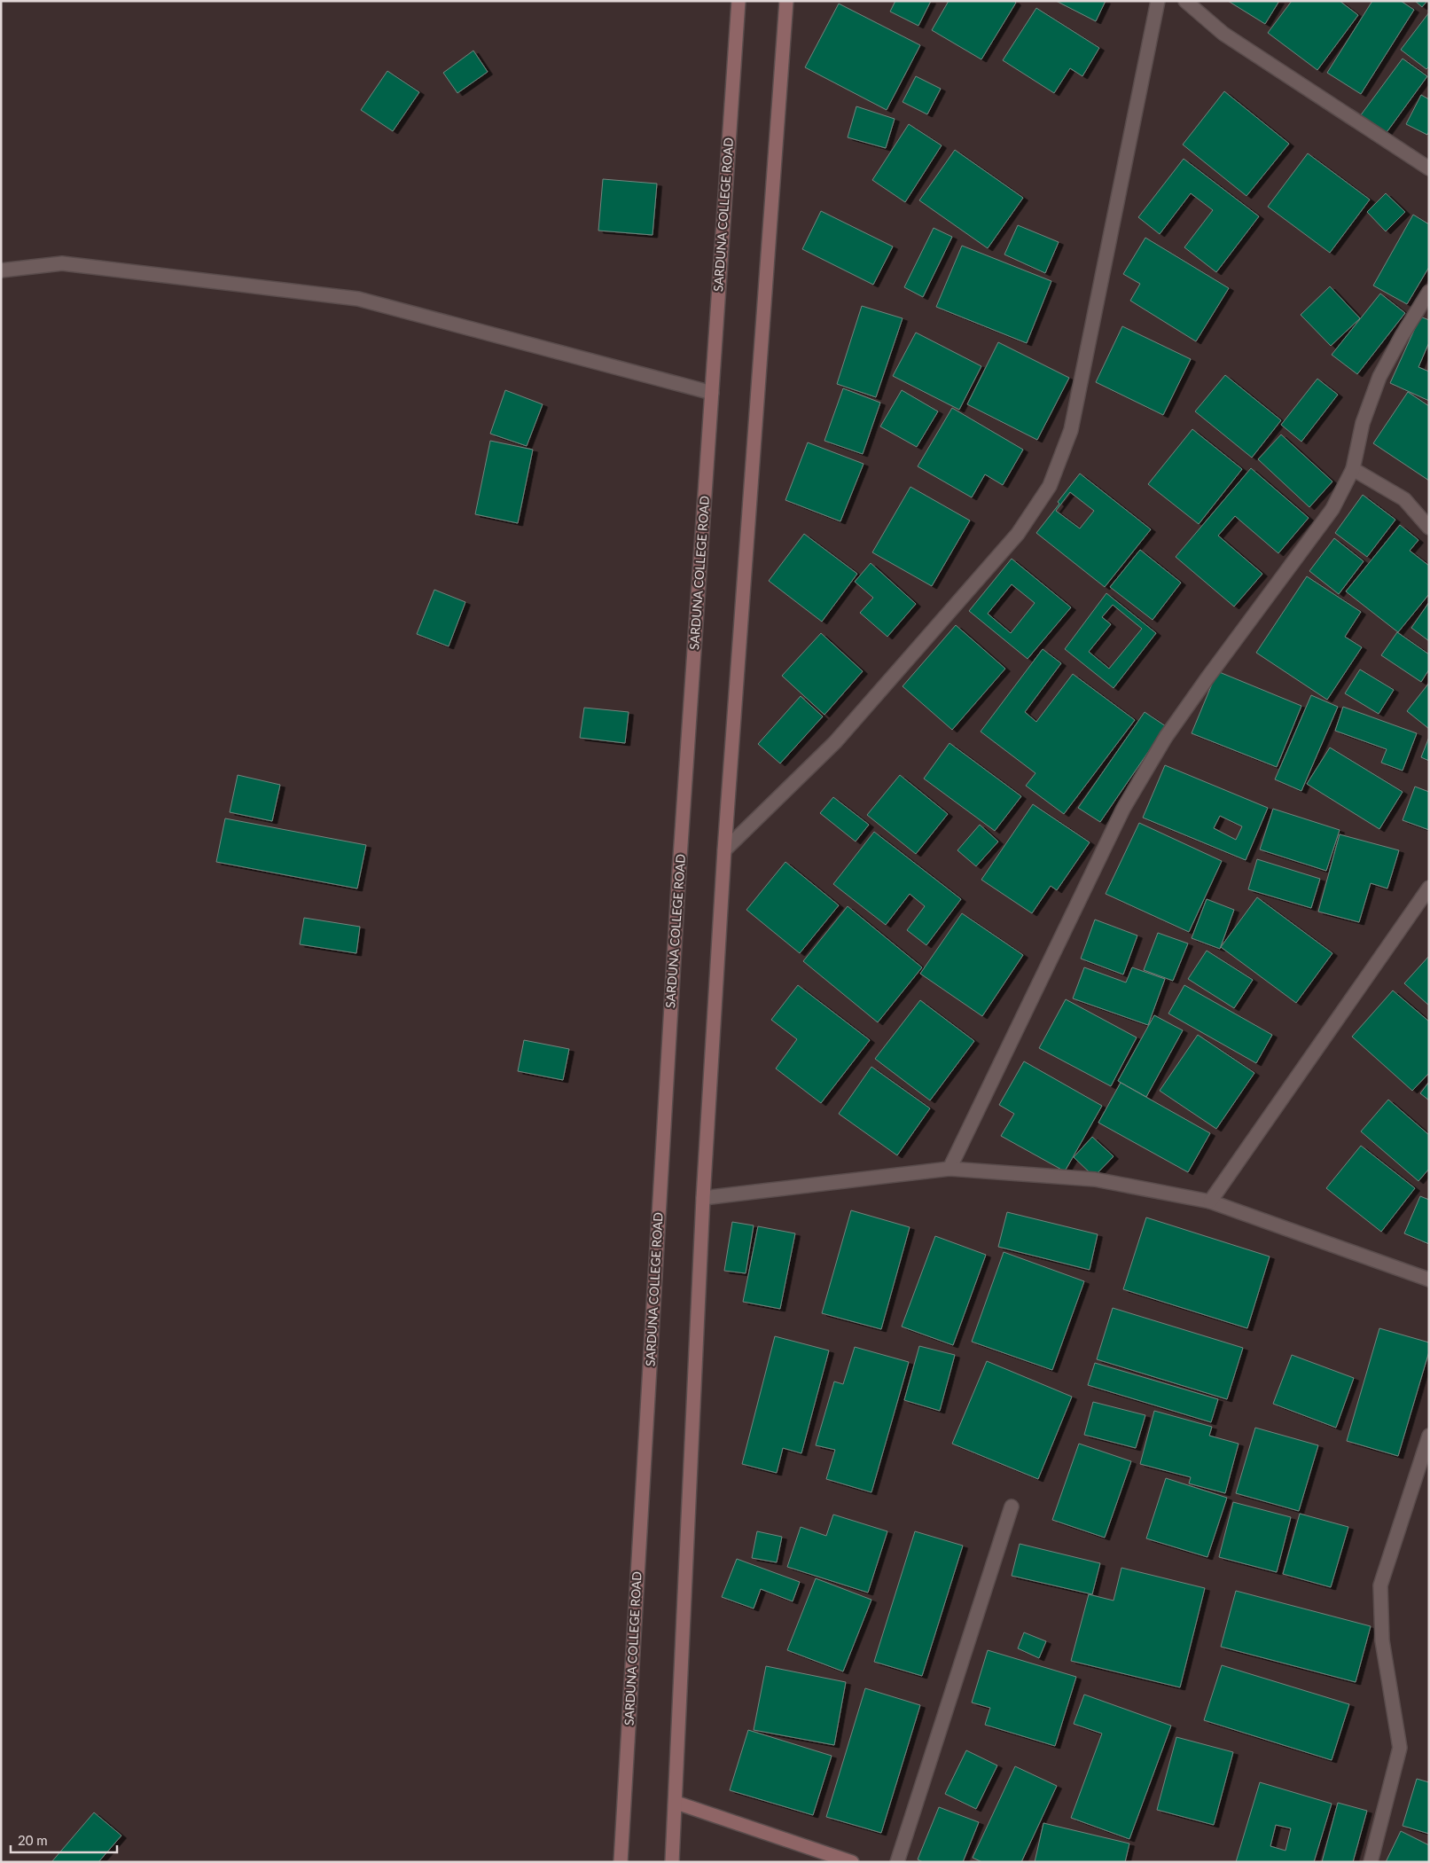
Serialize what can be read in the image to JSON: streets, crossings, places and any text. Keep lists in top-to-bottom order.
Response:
{
  "streets": {
    "street": ["SARDUNA COLLEGE ROAD"]
  },
  "scale_bar": "20 m"
}
